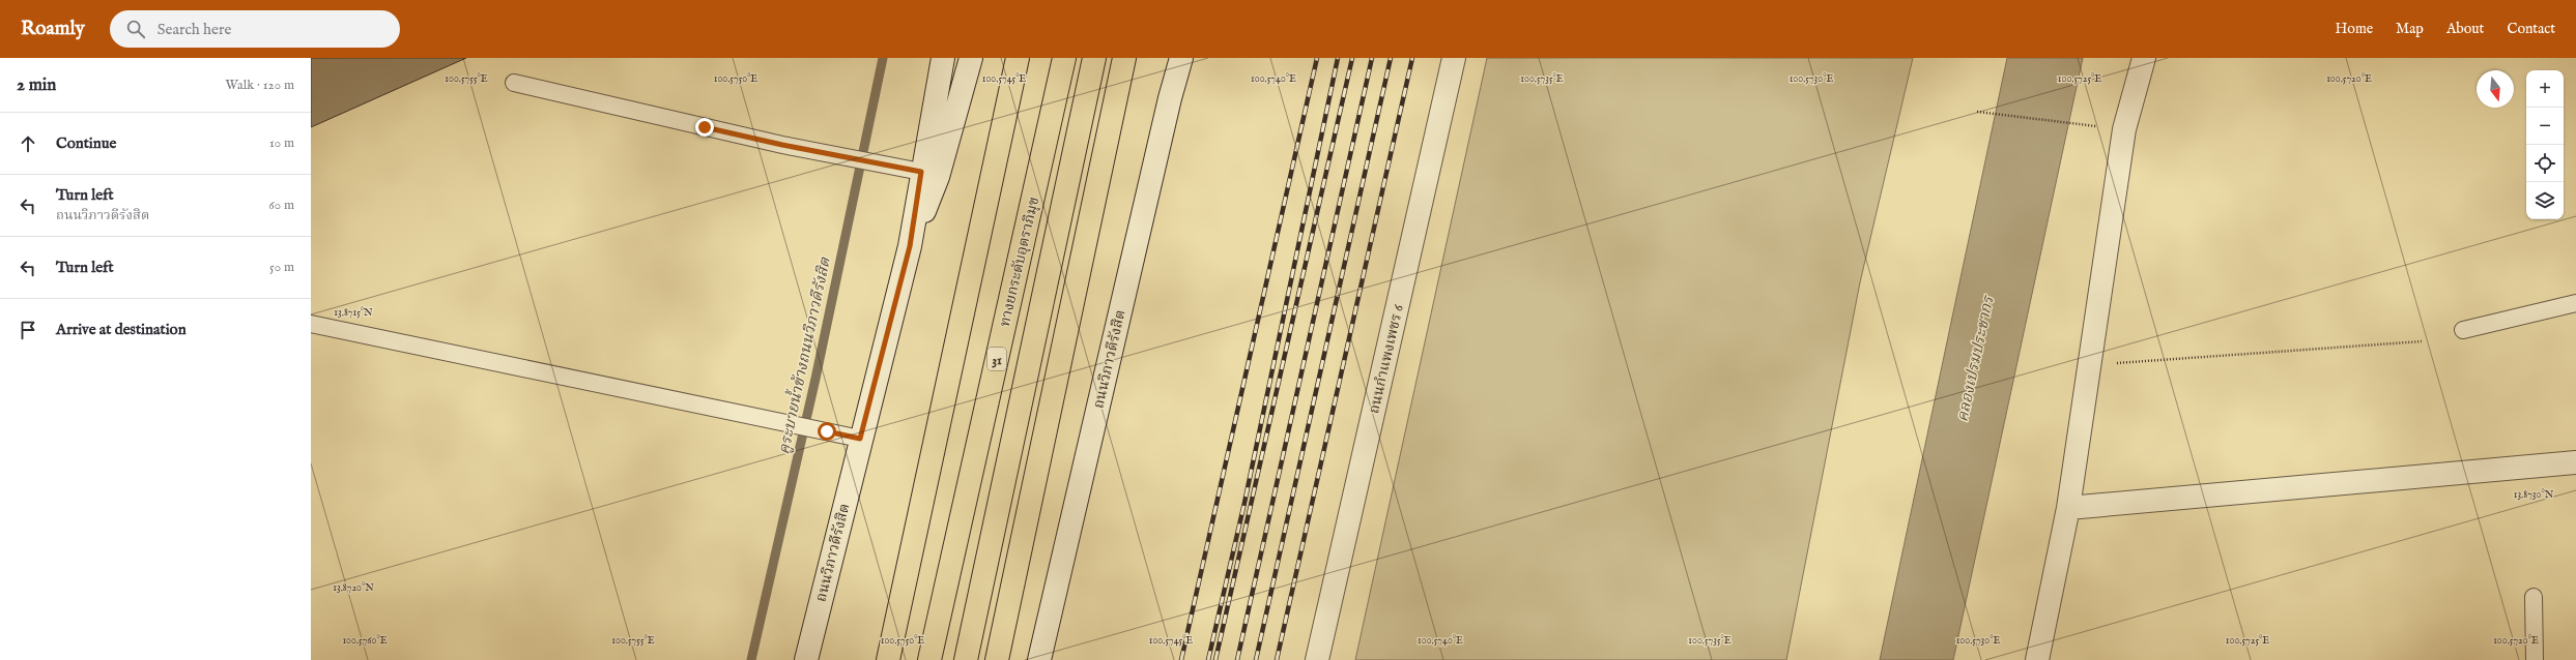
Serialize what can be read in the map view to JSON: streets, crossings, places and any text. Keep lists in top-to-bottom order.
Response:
{
  "streets": {
    "highway": ["ทางยกระดับอุตราภิมุข", "31"],
    "street": ["ถนนวิภาวดีรังสิต", "ถนนกำแพงเพชร 6"]
  },
  "water": ["คูระบายน้ำข้างถนนวิภาวดีรังสิต", "คลองเปรมประชากร"],
  "north": "bottom",
  "page": {
    "header": "Roamly",
    "search": "Search here",
    "nav": [
      "Home",
      "Map",
      "About",
      "Contact"
    ],
    "heading": ["2 min", "Walk · 120 m"],
    "map_buttons": ["+", "−"],
    "list": [
      ["Continue", "10 m"],
      ["Turn left", "ถนนวิภาวดีรังสิต", "60 m"],
      ["Turn left", "50 m"],
      "Arrive at destination"
    ]
  },
  "coordinates": [
    "100.5755°E",
    "100.5750°E",
    "100.5745°E",
    "100.5740°E",
    "100.5735°E",
    "100.5730°E",
    "100.5725°E",
    "100.5720°E",
    "13.8715°N",
    "13.8730°N",
    "13.8720°N",
    "100.5760°E"
  ]
}
